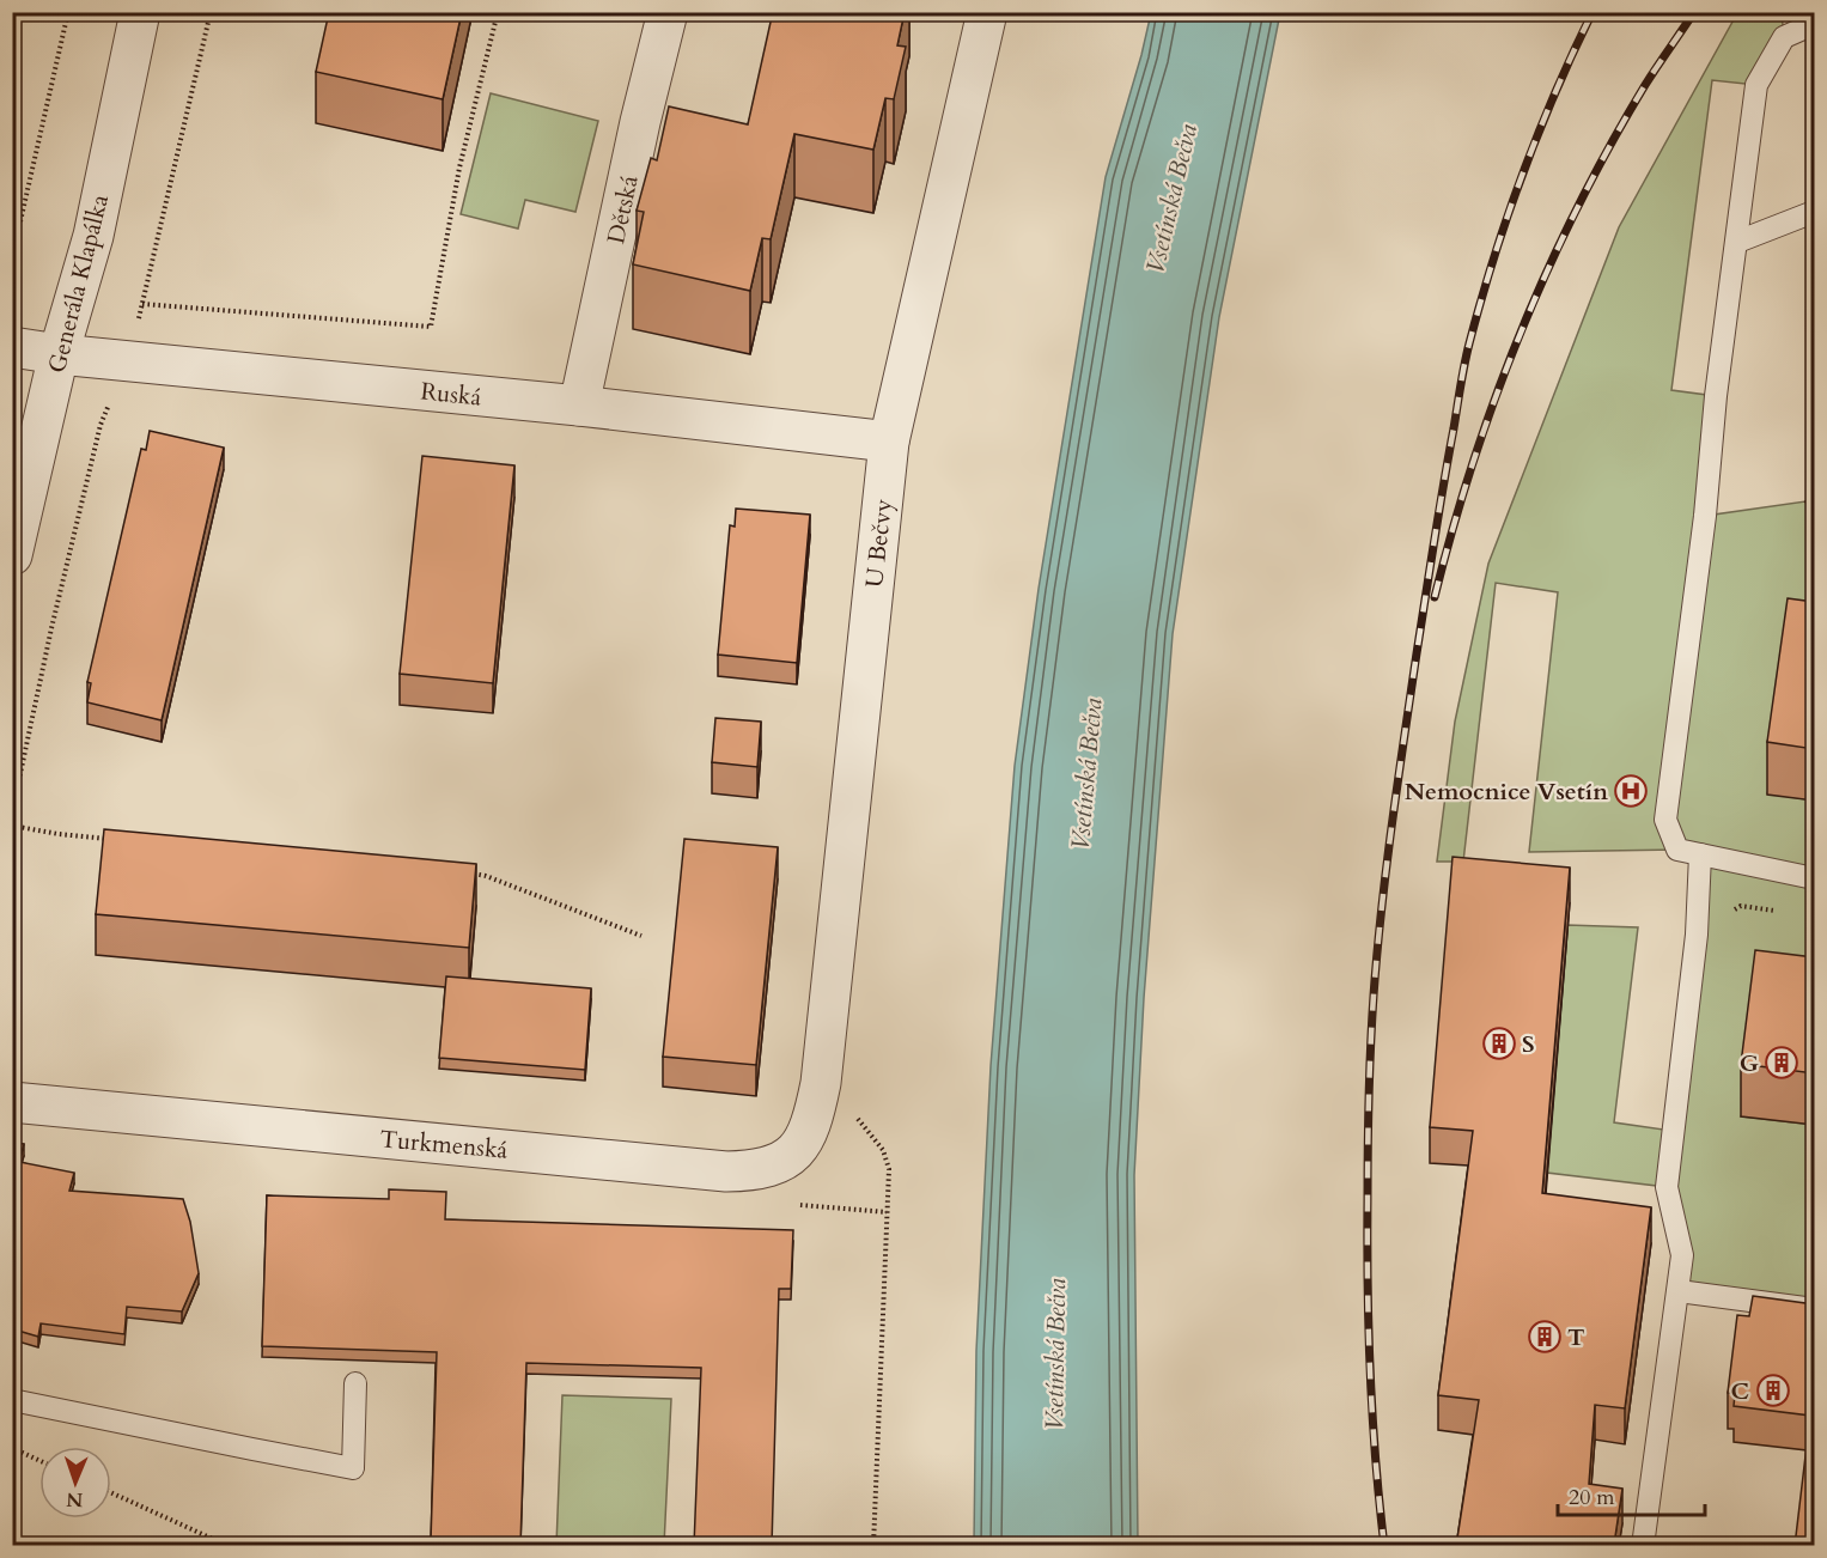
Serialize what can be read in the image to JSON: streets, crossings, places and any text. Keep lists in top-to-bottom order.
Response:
{
  "streets": {
    "street": [
      "Dětská",
      "Generála Klapálka",
      "Ruská",
      "U Bečvy",
      "Turkmenská"
    ]
  },
  "crossings": [
    ["Dětská", "Ruská"],
    ["Generála Klapálka", "Ruská"],
    ["Ruská", "U Bečvy"],
    ["U Bečvy", "Turkmenská"]
  ],
  "water": ["Vsetínská Bečva"],
  "places": {
    "hospital": ["Nemocnice Vsetín"],
    "building": [
      "S",
      "G",
      "T",
      "C"
    ]
  },
  "scale_bar": "20 m",
  "north": "bottom"
}
